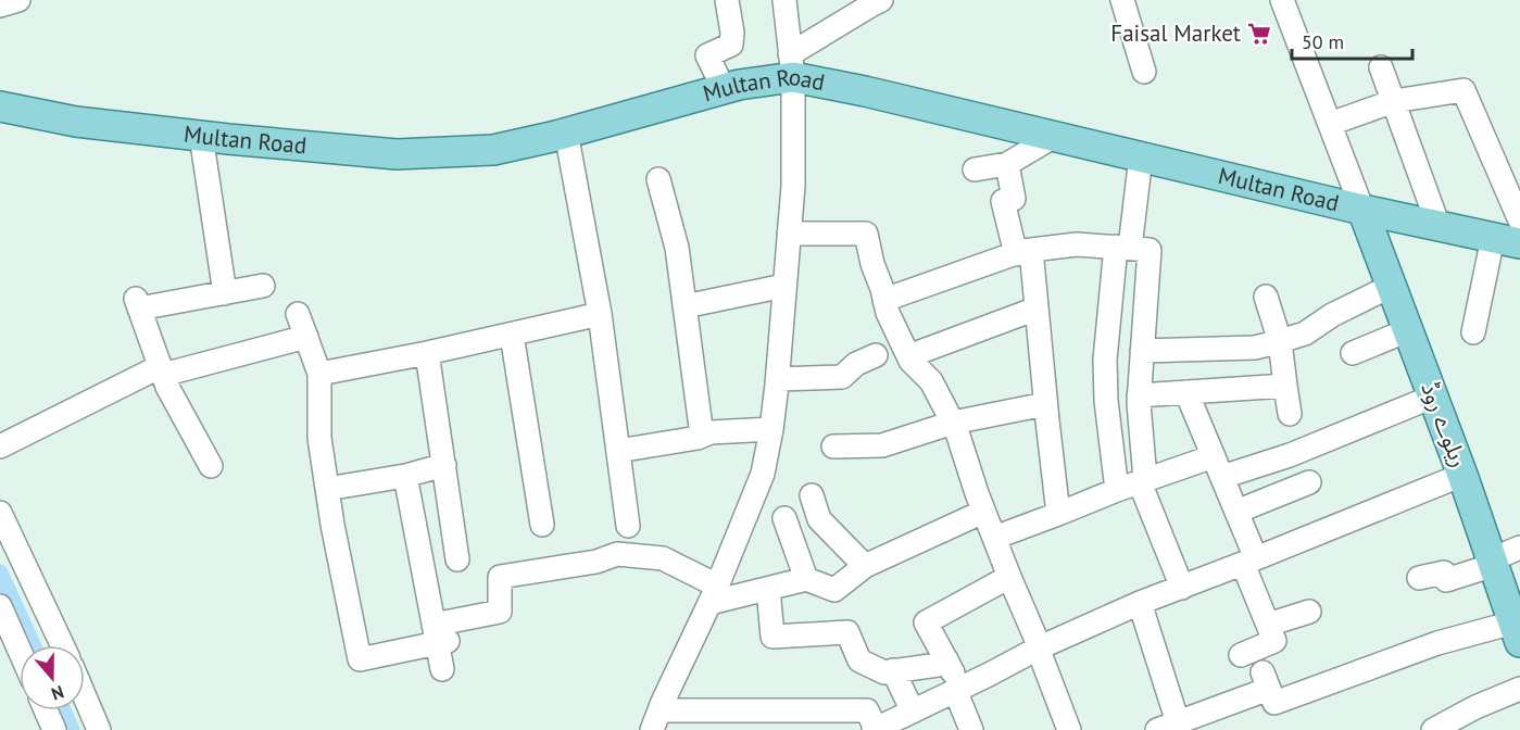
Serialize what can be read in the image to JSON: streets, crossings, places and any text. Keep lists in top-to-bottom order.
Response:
{
  "streets": {
    "main road": ["Multan Road", "ریلوے روڈ"]
  },
  "crossings": [
    ["Multan Road", "ریلوے روڈ"]
  ],
  "places": {
    "supermarket": ["Faisal Market"]
  },
  "scale_bar": "50 m",
  "north": "bottom"
}
